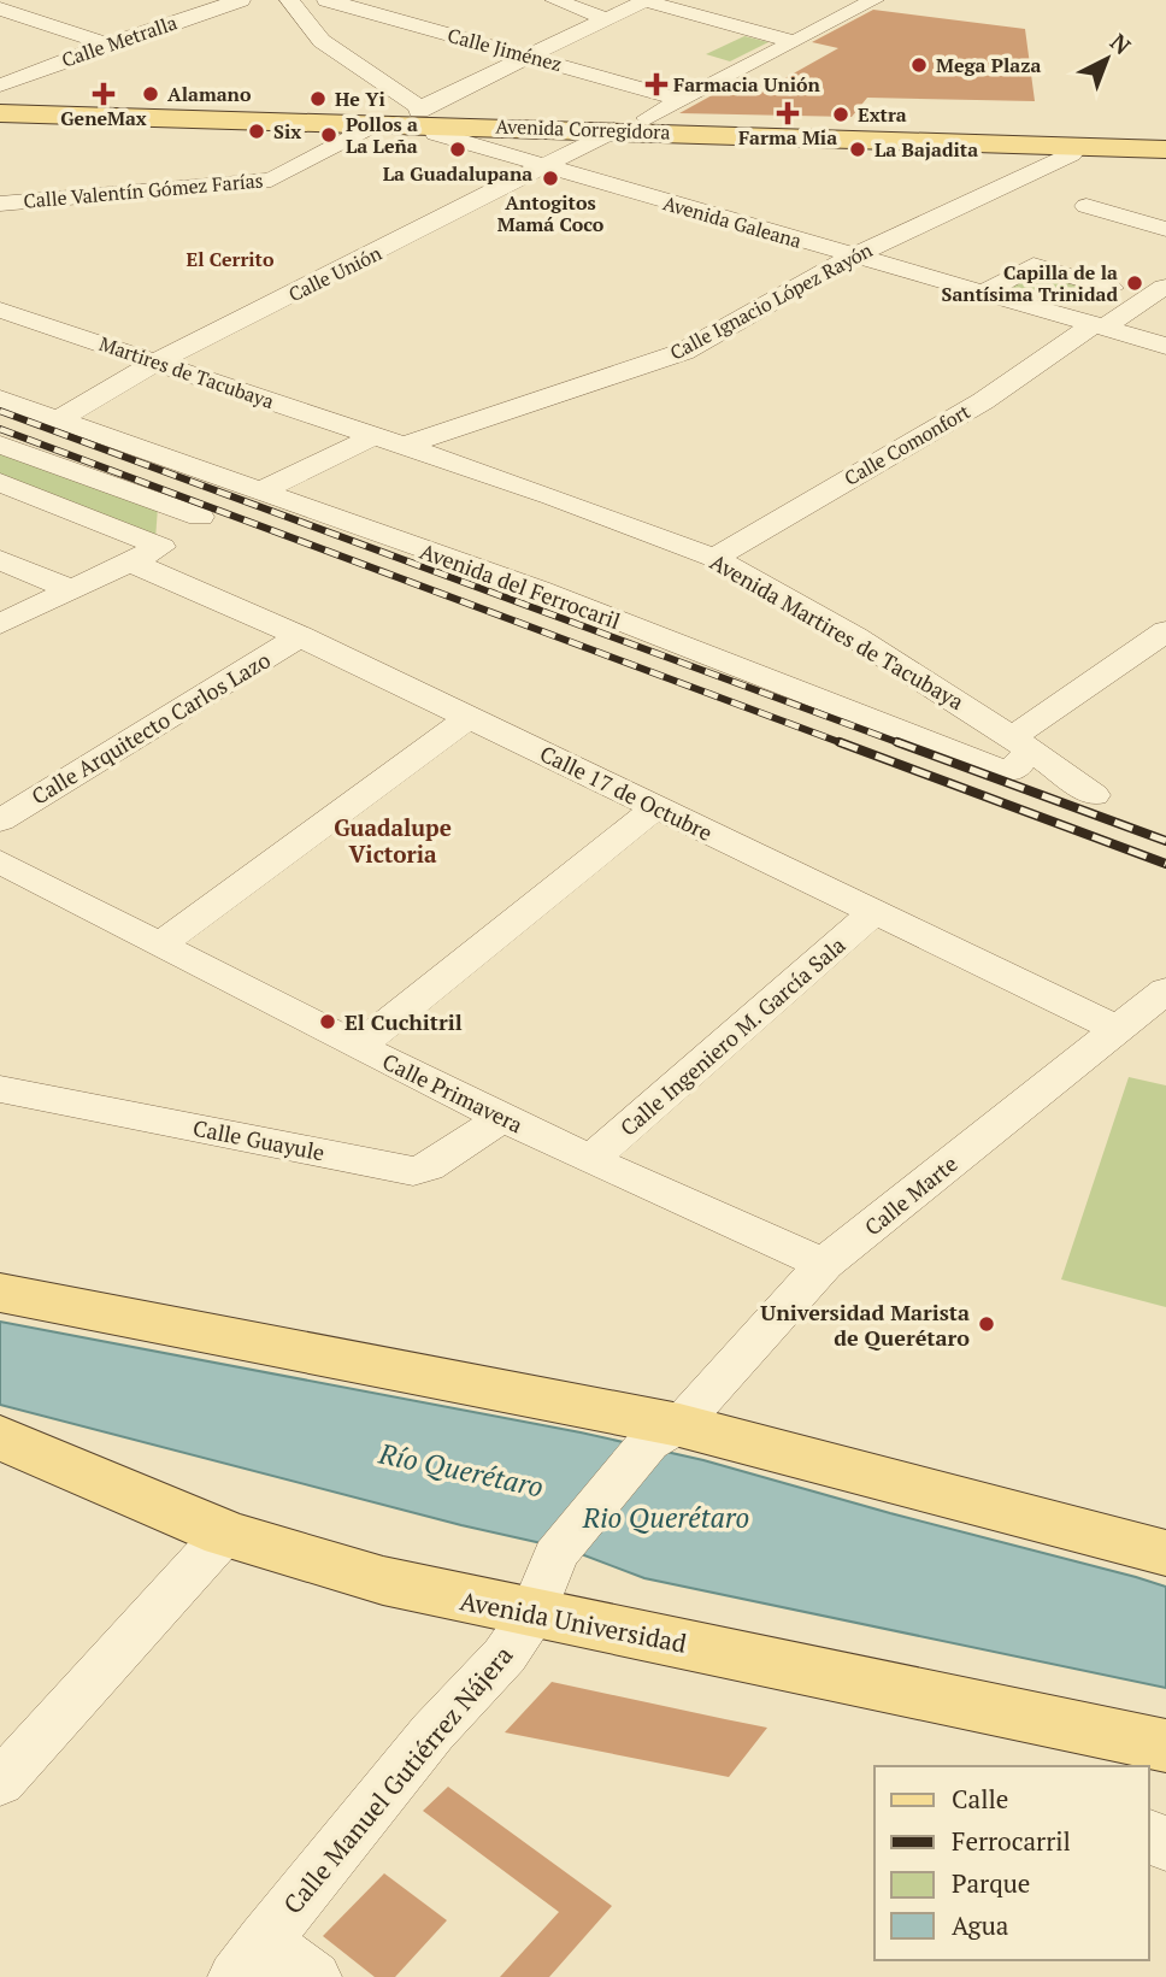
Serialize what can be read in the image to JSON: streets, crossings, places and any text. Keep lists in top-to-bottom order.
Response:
{
  "streets": {
    "main road": ["Avenida Corregidora", "Avenida Universidad"],
    "street": [
      "Calle Metralla",
      "Calle Jiménez",
      "Calle Valentín Gómez Farías",
      "Avenida Galeana",
      "Calle Unión",
      "Calle Ignacio López Rayón",
      "Martires de Tacubaya",
      "Calle Comonfort",
      "Avenida del Ferrocaril",
      "Avenida Martires de Tacubaya",
      "Calle Arquitecto Carlos Lazo",
      "Calle 17 de Octubre",
      "Calle Ingeniero M. García Sala",
      "Calle Primavera",
      "Calle Guayule",
      "Calle Marte",
      "Calle Manuel Gutiérrez Nájera"
    ]
  },
  "crossings": [
    ["Avenida Corregidora", "Calle Valentín Gómez Farías"],
    ["Avenida Corregidora", "Calle Unión"],
    ["Avenida Corregidora", "Calle Ignacio López Rayón"],
    ["Avenida Galeana", "Calle Unión"],
    ["Avenida Galeana", "Calle Ignacio López Rayón"],
    ["Avenida Galeana", "Calle Comonfort"],
    ["Calle Unión", "Martires de Tacubaya"],
    ["Calle Unión", "Avenida del Ferrocaril"],
    ["Calle Ignacio López Rayón", "Avenida Martires de Tacubaya"],
    ["Martires de Tacubaya", "Avenida Martires de Tacubaya"],
    ["Calle Comonfort", "Avenida Martires de Tacubaya"],
    ["Avenida del Ferrocaril", "Avenida Martires de Tacubaya"],
    ["Calle Arquitecto Carlos Lazo", "Calle 17 de Octubre"],
    ["Calle 17 de Octubre", "Calle Ingeniero M. García Sala"],
    ["Calle 17 de Octubre", "Calle Marte"],
    ["Calle Ingeniero M. García Sala", "Calle Primavera"],
    ["Calle Primavera", "Calle Guayule"],
    ["Calle Primavera", "Calle Marte"],
    ["Calle Marte", "Calle Manuel Gutiérrez Nájera"],
    ["Avenida Universidad", "Calle Manuel Gutiérrez Nájera"]
  ],
  "districts": ["El Cerrito", "Guadalupe Victoria"],
  "water": ["Río Querétaro", "Rio Querétaro"],
  "places": {
    "other": [
      "Mega Plaza",
      "Alamano",
      "He Yi",
      "Extra",
      "Six",
      "Pollos a La Leña",
      "La Guadalupana",
      "La Bajadita",
      "Antogitos Mamá Coco",
      "Capilla de la Santísima Trinidad",
      "El Cuchitril",
      "Universidad Marista de Querétaro"
    ],
    "health": ["Farmacia Unión", "GeneMax", "Farma Mia"]
  },
  "legend": [
    "Calle",
    "Ferrocarril",
    "Parque",
    "Agua"
  ],
  "north": "top right"
}
